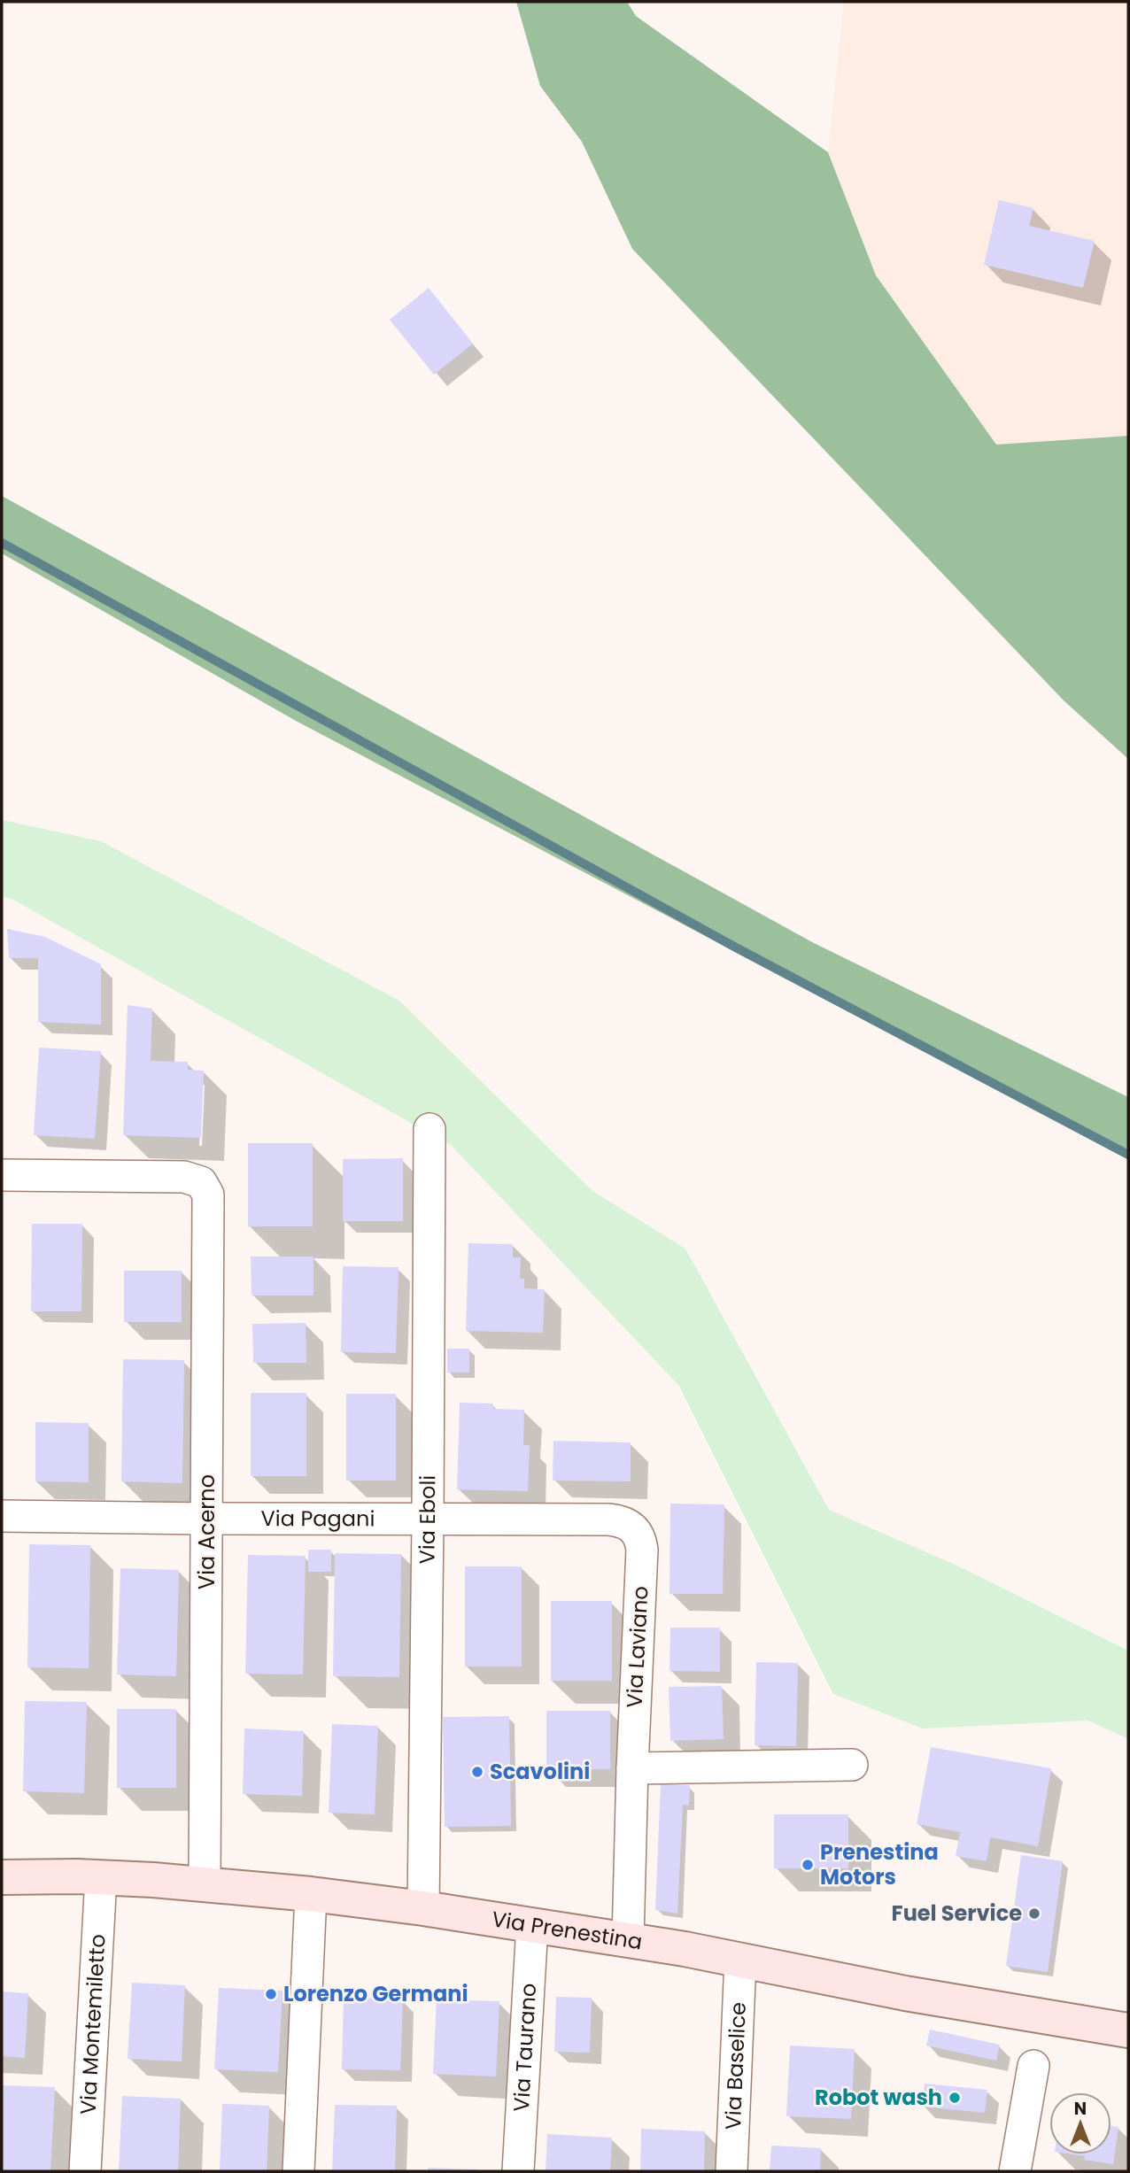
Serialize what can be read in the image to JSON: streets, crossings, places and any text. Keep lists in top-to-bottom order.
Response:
{
  "streets": {
    "main road": ["Via Prenestina"],
    "street": [
      "Via Eboli",
      "Via Pagani",
      "Via Acerno",
      "Via Laviano",
      "Via Montemiletto",
      "Via Taurano",
      "Via Baselice"
    ]
  },
  "crossings": [
    ["Via Eboli", "Via Pagani"],
    ["Via Eboli", "Via Prenestina"],
    ["Via Pagani", "Via Acerno"],
    ["Via Pagani", "Via Laviano"],
    ["Via Acerno", "Via Prenestina"],
    ["Via Laviano", "Via Prenestina"],
    ["Via Prenestina", "Via Montemiletto"],
    ["Via Prenestina", "Via Taurano"],
    ["Via Prenestina", "Via Baselice"]
  ],
  "places": [
    "Scavolini",
    "Prenestina Motors",
    "Fuel Service",
    "Lorenzo Germani",
    "Robot wash"
  ],
  "north": "top"
}
